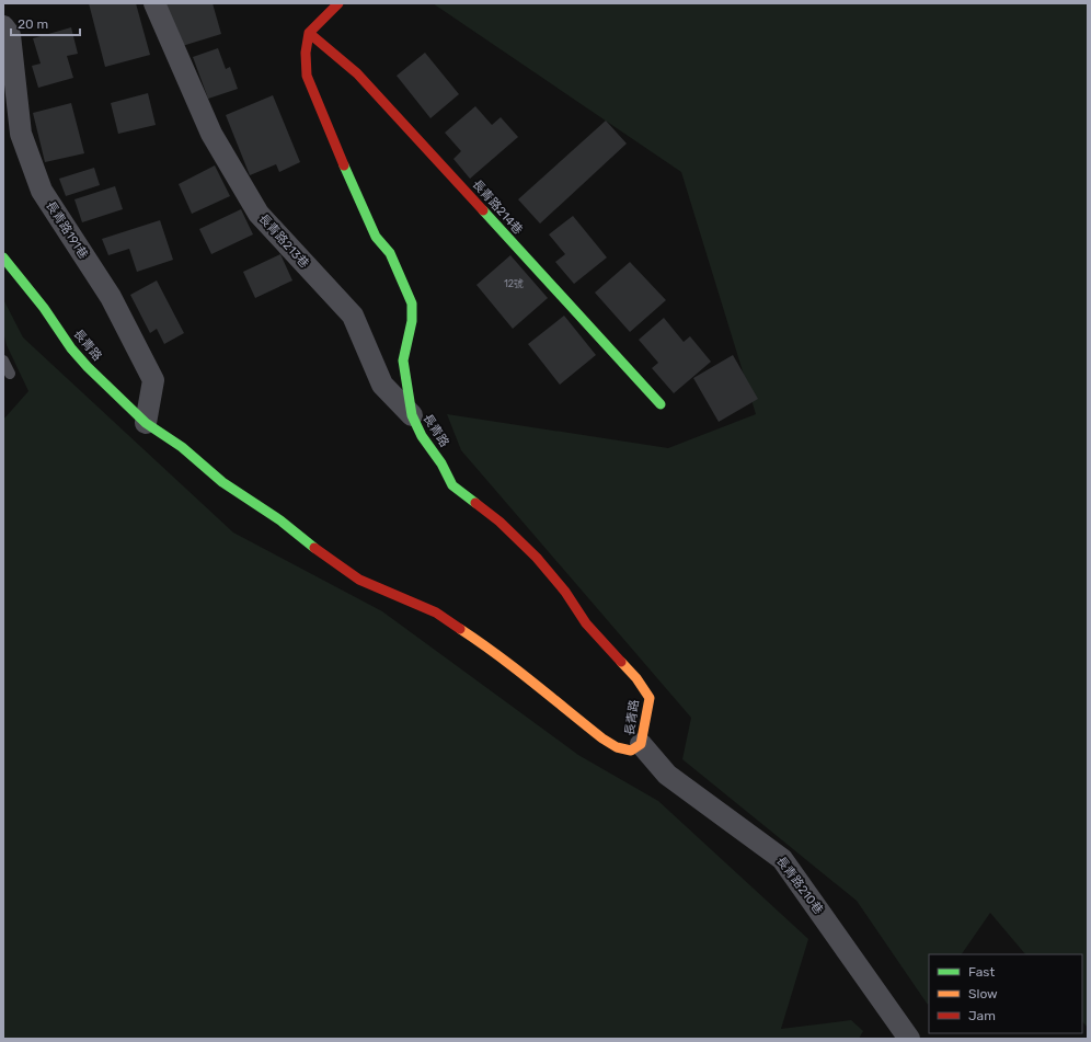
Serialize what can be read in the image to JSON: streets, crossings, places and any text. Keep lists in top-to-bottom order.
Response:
{
  "streets": {
    "street": [
      "長青路214巷",
      "長青路191巷",
      "長青路213巷",
      "長青路",
      "長青路210巷"
    ]
  },
  "crossings": [
    ["長青路214巷", "長青路"],
    ["長青路191巷", "長青路"],
    ["長青路213巷", "長青路"],
    ["長青路", "長青路210巷"]
  ],
  "house_numbers": ["12號"],
  "legend": ["Fast", "Slow", "Jam"],
  "scale_bar": "20 m"
}
